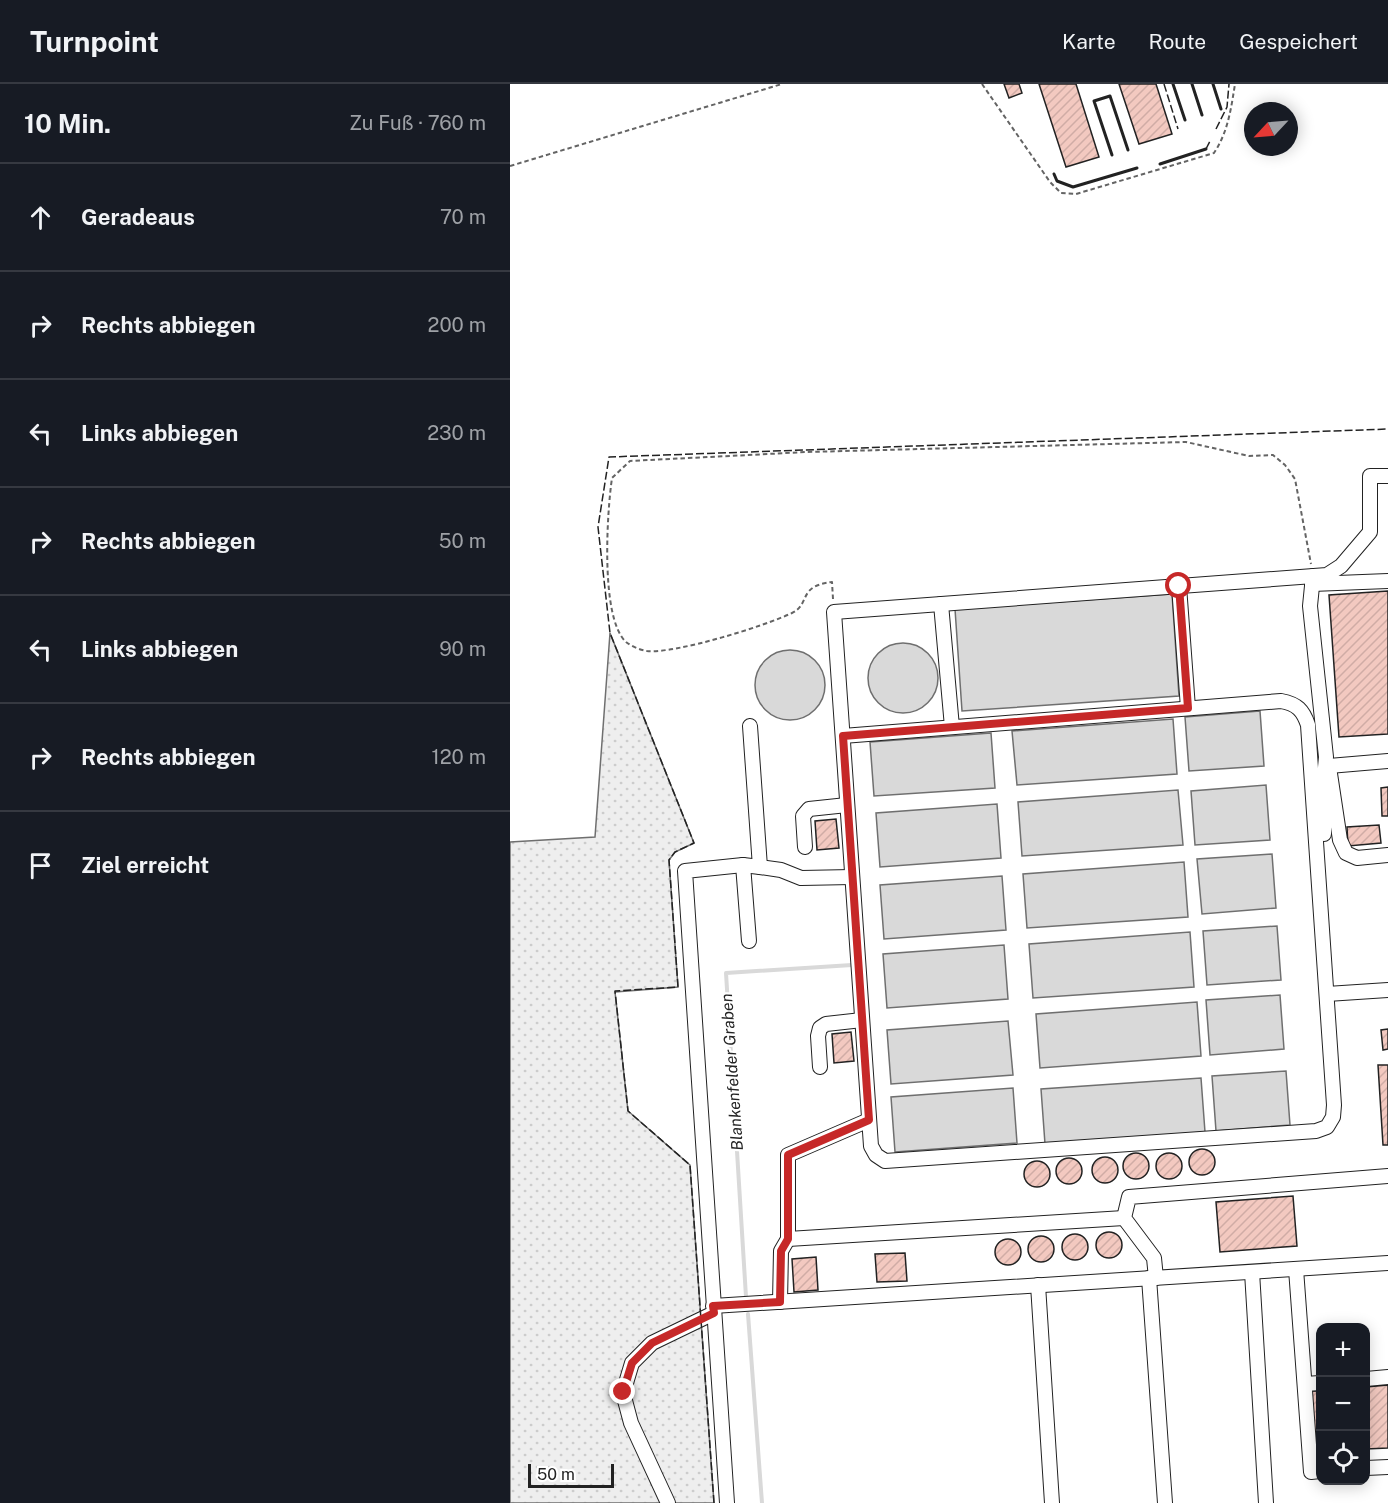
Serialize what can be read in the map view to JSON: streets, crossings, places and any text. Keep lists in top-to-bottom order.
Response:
{
  "water": ["Blankenfelder Graben"],
  "scale_bar": "50 m",
  "north": "bottom left",
  "page": {
    "header": "Turnpoint",
    "nav": ["Karte", "Route", "Gespeichert"],
    "heading": ["10 Min.", "Zu Fuß · 760 m"],
    "list": [
      ["Geradeaus", "70 m"],
      ["Rechts abbiegen", "200 m"],
      ["Links abbiegen", "230 m"],
      ["Rechts abbiegen", "50 m"],
      ["Links abbiegen", "90 m"],
      ["Rechts abbiegen", "120 m"],
      "Ziel erreicht"
    ],
    "map_buttons": ["+", "−"],
    "scale": "50 m"
  }
}
